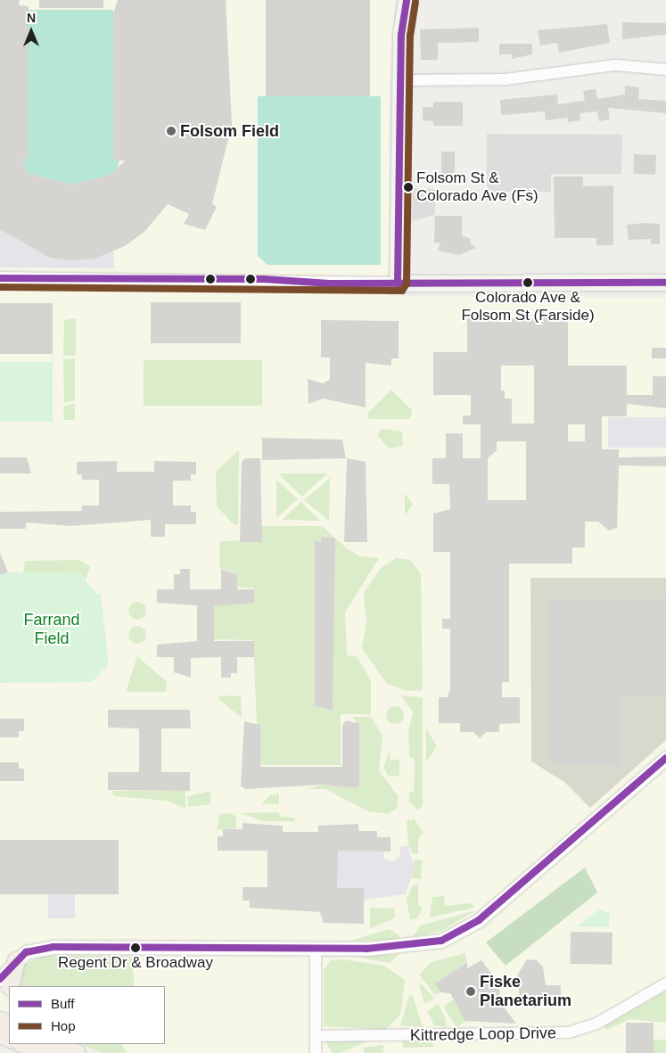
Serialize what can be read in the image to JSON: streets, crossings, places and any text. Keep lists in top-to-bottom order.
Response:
{
  "streets": {
    "street": ["Kittredge Loop Drive"]
  },
  "parks": ["Farrand Field"],
  "places": [
    "Folsom Field",
    "Folsom St & Colorado Ave (Fs)",
    "Colorado Ave & Folsom St (Farside)",
    "Regent Dr & Broadway",
    "Fiske Planetarium"
  ],
  "lines": ["transit line Buff", "transit line Hop"],
  "legend": ["Buff", "Hop"],
  "north": "top"
}
